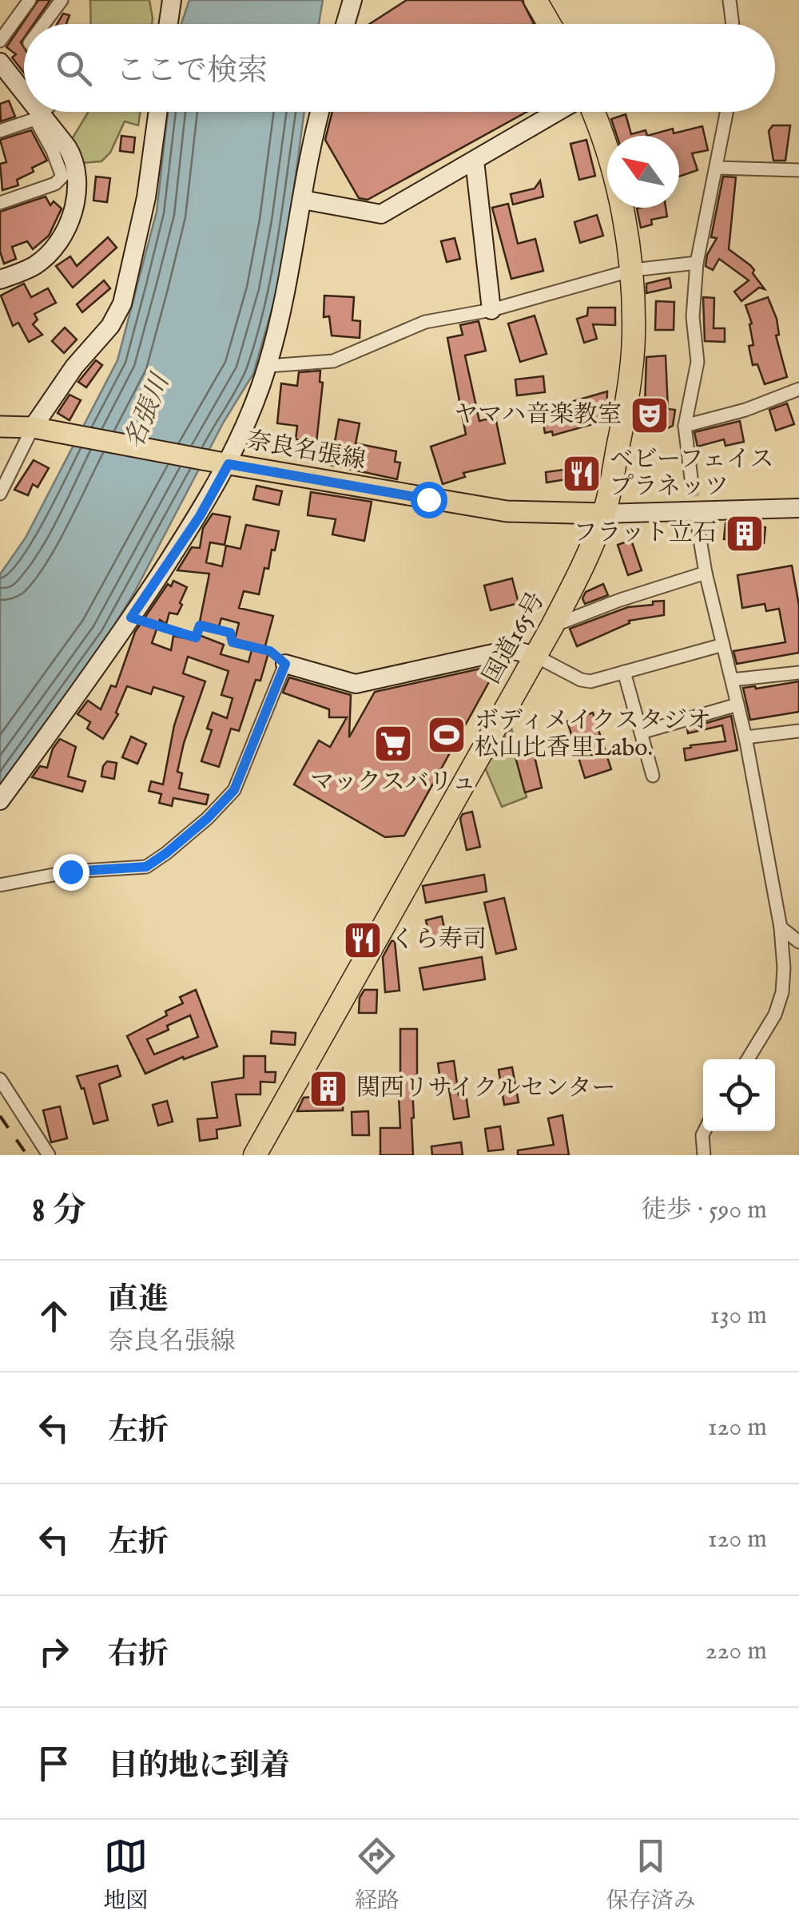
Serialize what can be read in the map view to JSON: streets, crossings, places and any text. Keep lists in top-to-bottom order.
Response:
{
  "streets": {
    "highway": ["国道165号"],
    "main road": ["奈良名張線"]
  },
  "crossings": [
    ["奈良名張線", "国道165号"]
  ],
  "water": ["名張川"],
  "places": {
    "theatre": ["ヤマハ音楽教室"],
    "restaurant": ["ベビーフェイス プラネッツ", "くら寿司"],
    "building": ["フラット立石", "関西リサイクルセンター"],
    "sports": ["ボディメイクスタジオ 松山比香里Labo."],
    "supermarket": ["マックスバリュ"]
  },
  "north": "top left",
  "page": {
    "search": "ここで検索",
    "heading": ["8 分", "徒歩 · 590 m"],
    "list": [
      ["直進", "奈良名張線", "130 m"],
      ["左折", "120 m"],
      ["左折", "120 m"],
      ["右折", "220 m"],
      "目的地に到着"
    ],
    "nav": ["地図", "経路", "保存済み"]
  }
}
